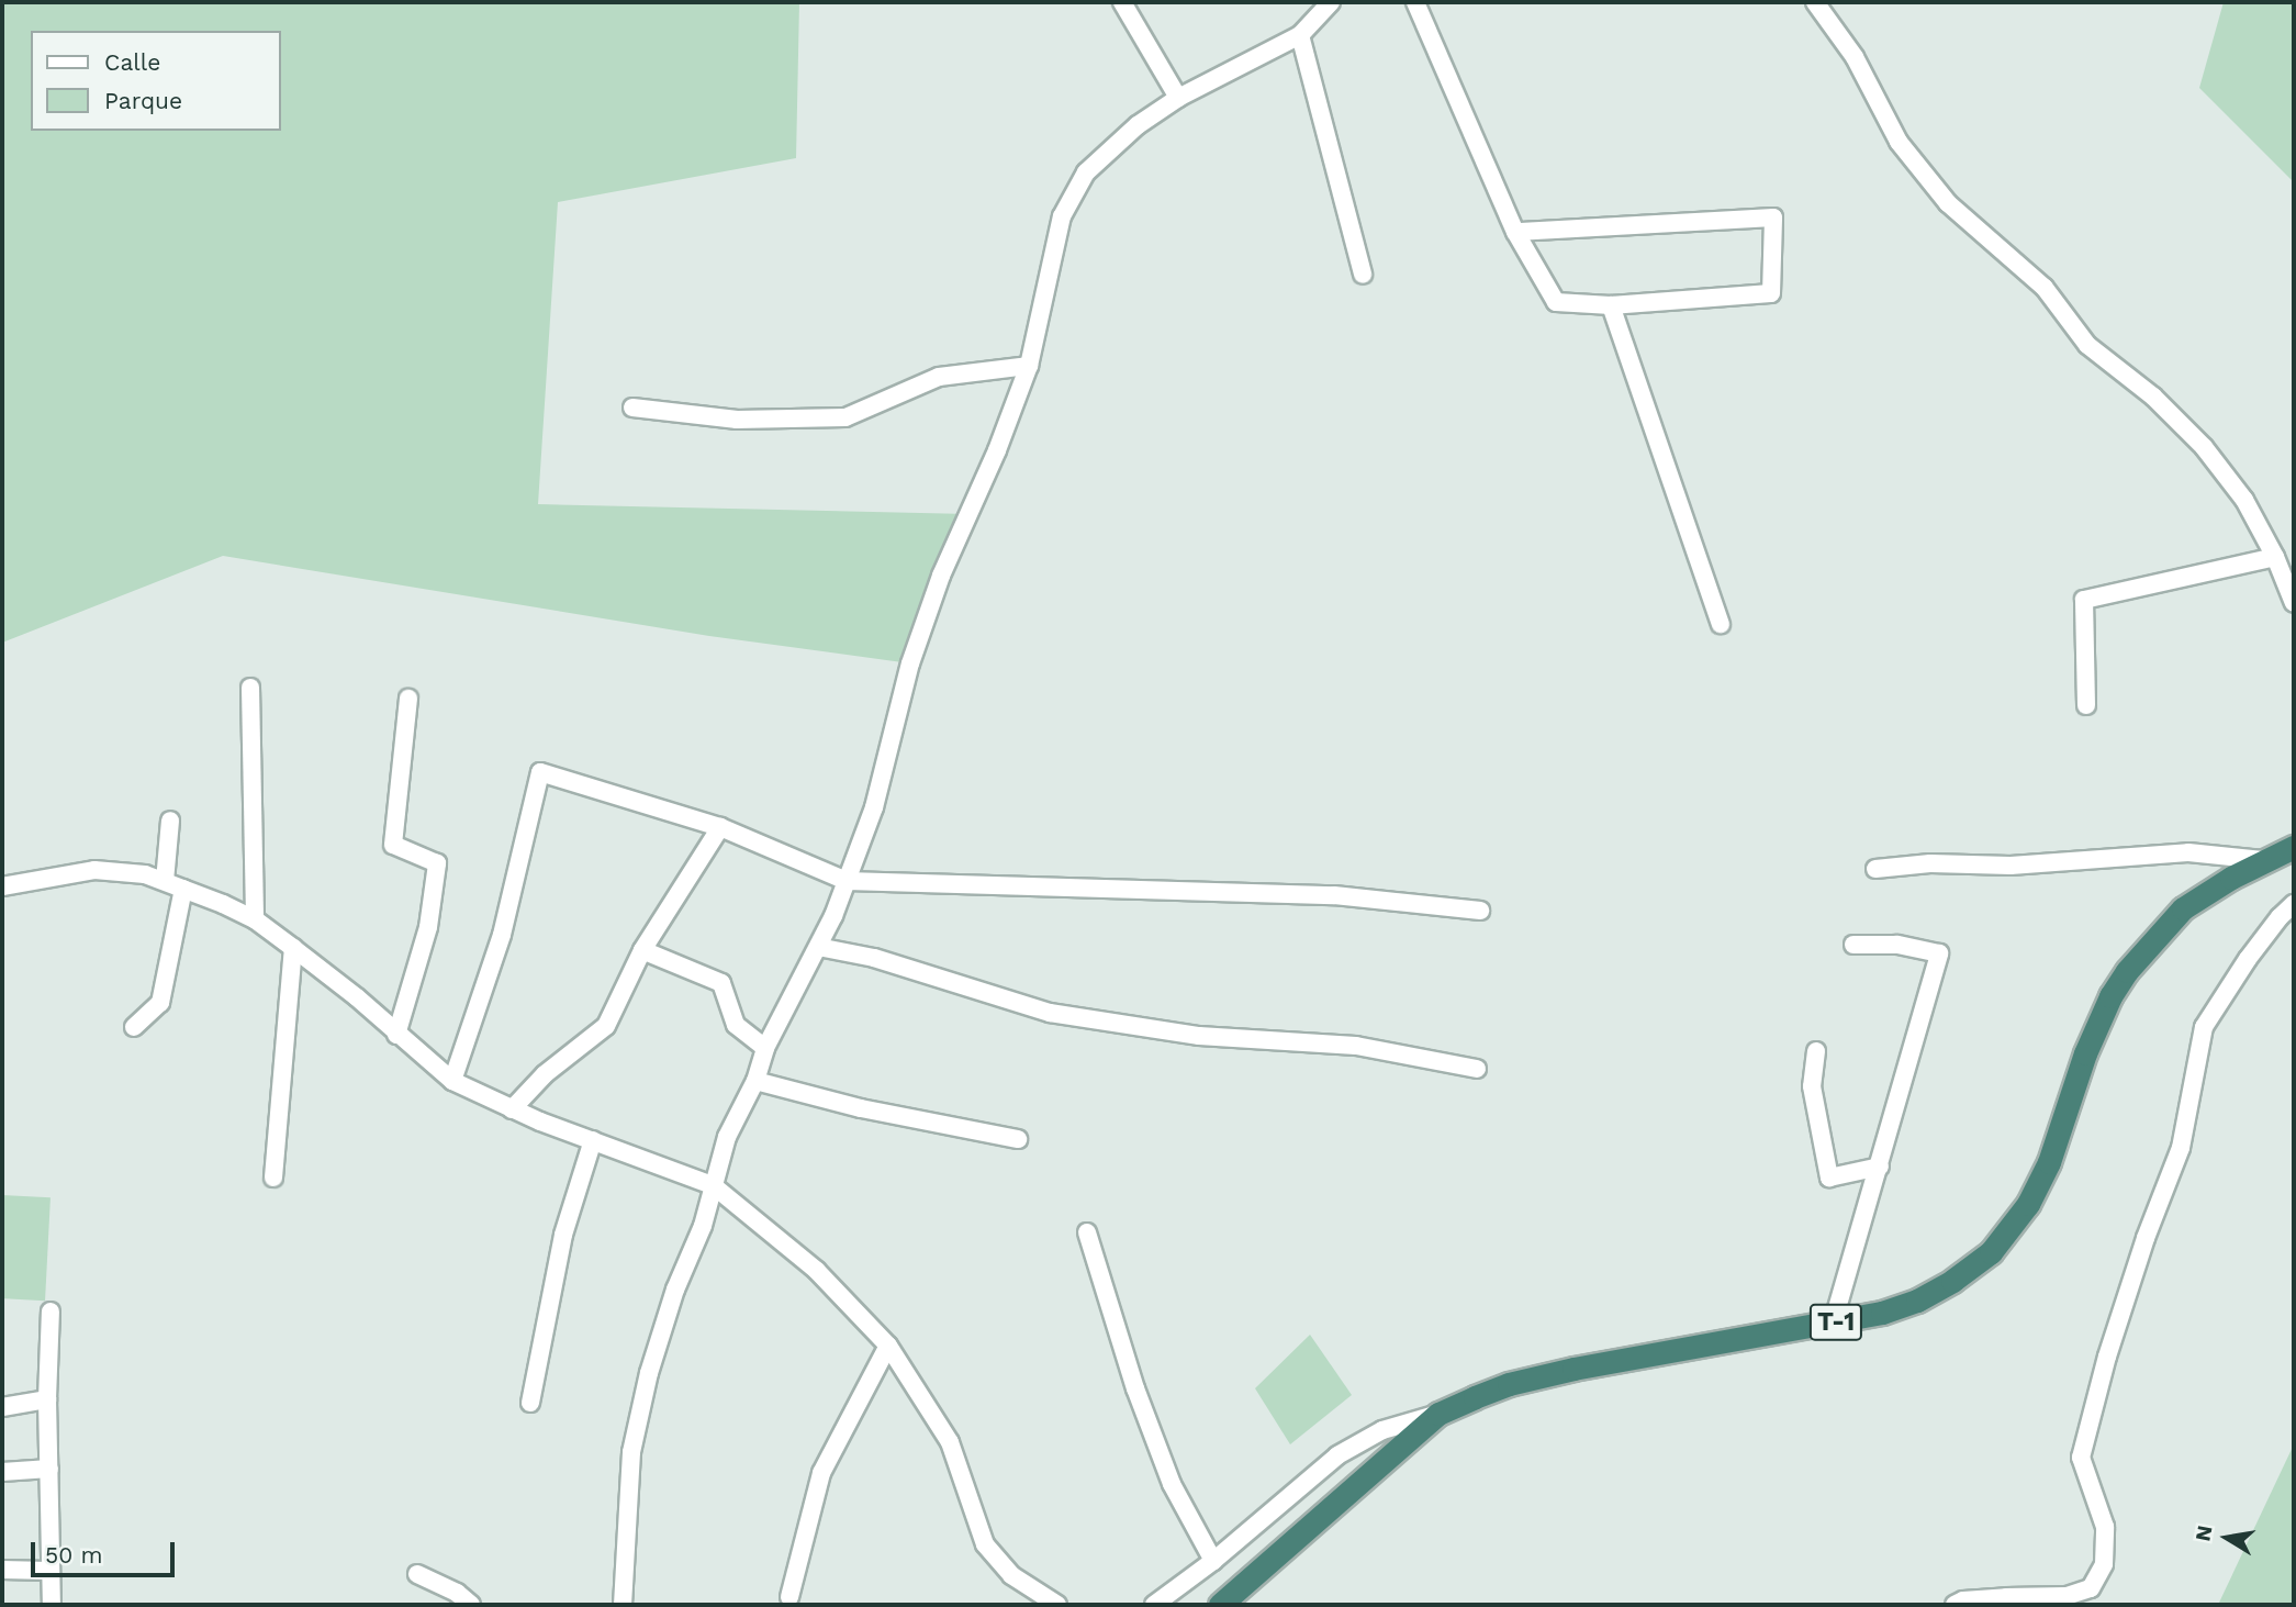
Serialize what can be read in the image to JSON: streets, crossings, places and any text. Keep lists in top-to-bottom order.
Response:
{
  "streets": {
    "highway": ["T-1"]
  },
  "legend": ["Calle", "Parque"],
  "scale_bar": "50 m",
  "north": "left"
}
